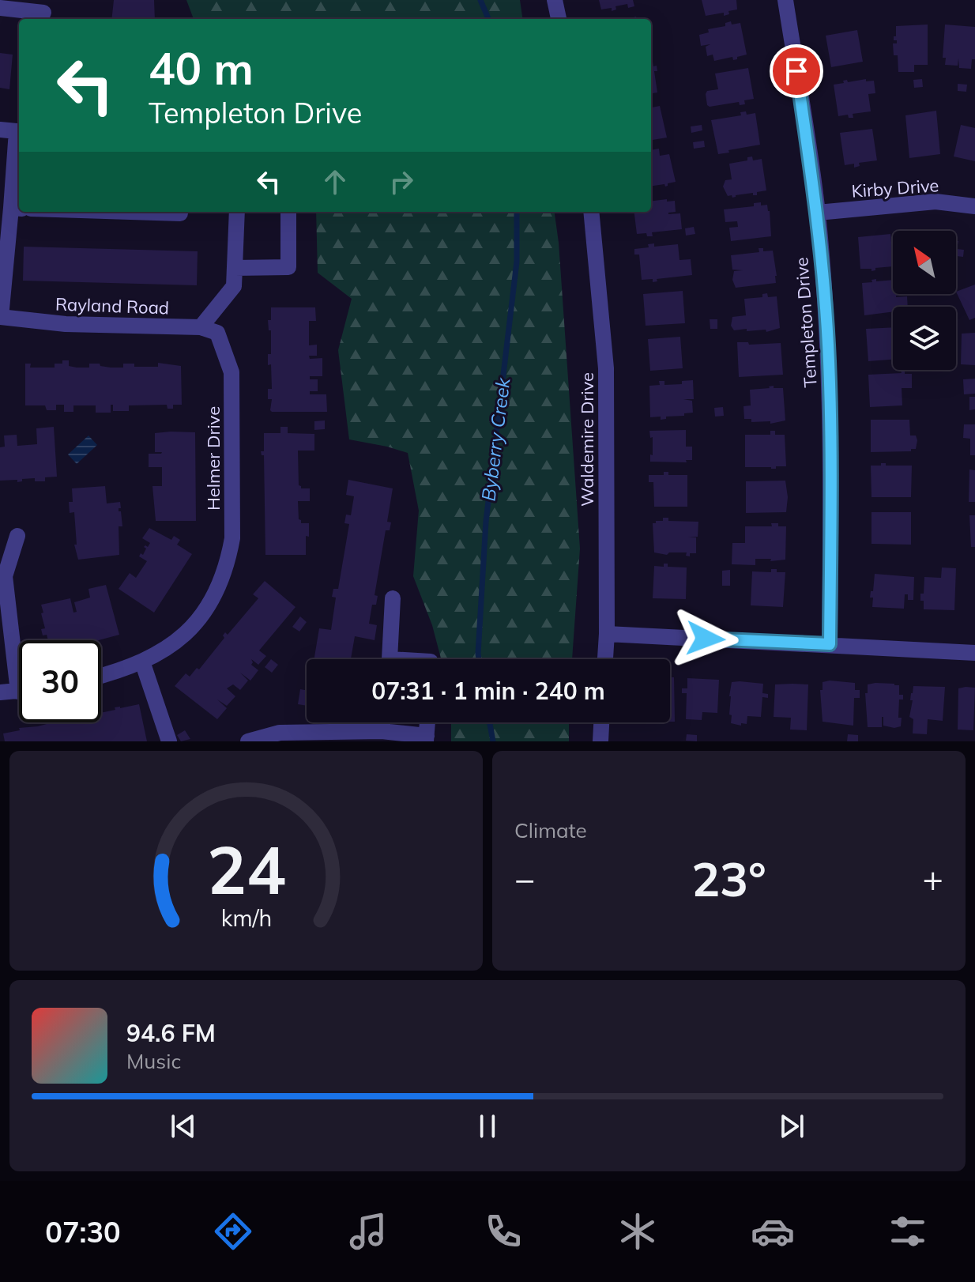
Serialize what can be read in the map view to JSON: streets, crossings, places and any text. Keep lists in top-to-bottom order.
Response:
{
  "streets": {
    "street": [
      "Kirby Drive",
      "Rayland Road",
      "Templeton Drive",
      "Waldemire Drive",
      "Helmer Drive"
    ]
  },
  "crossings": [
    ["Kirby Drive", "Templeton Drive"],
    ["Rayland Road", "Helmer Drive"]
  ],
  "water": ["Byberry Creek"],
  "north": "top left",
  "page": {
    "turn": ["40 m", "Templeton Drive"],
    "limit": "30",
    "trip": "07:31 · 1 min · 240 m",
    "tile": "Climate",
    "heat": ["−", "23°", "+"],
    "song": ["94.6 FM", "Music"],
    "tabs": "07:30",
    "gauge": ["24", "km/h"]
  }
}
